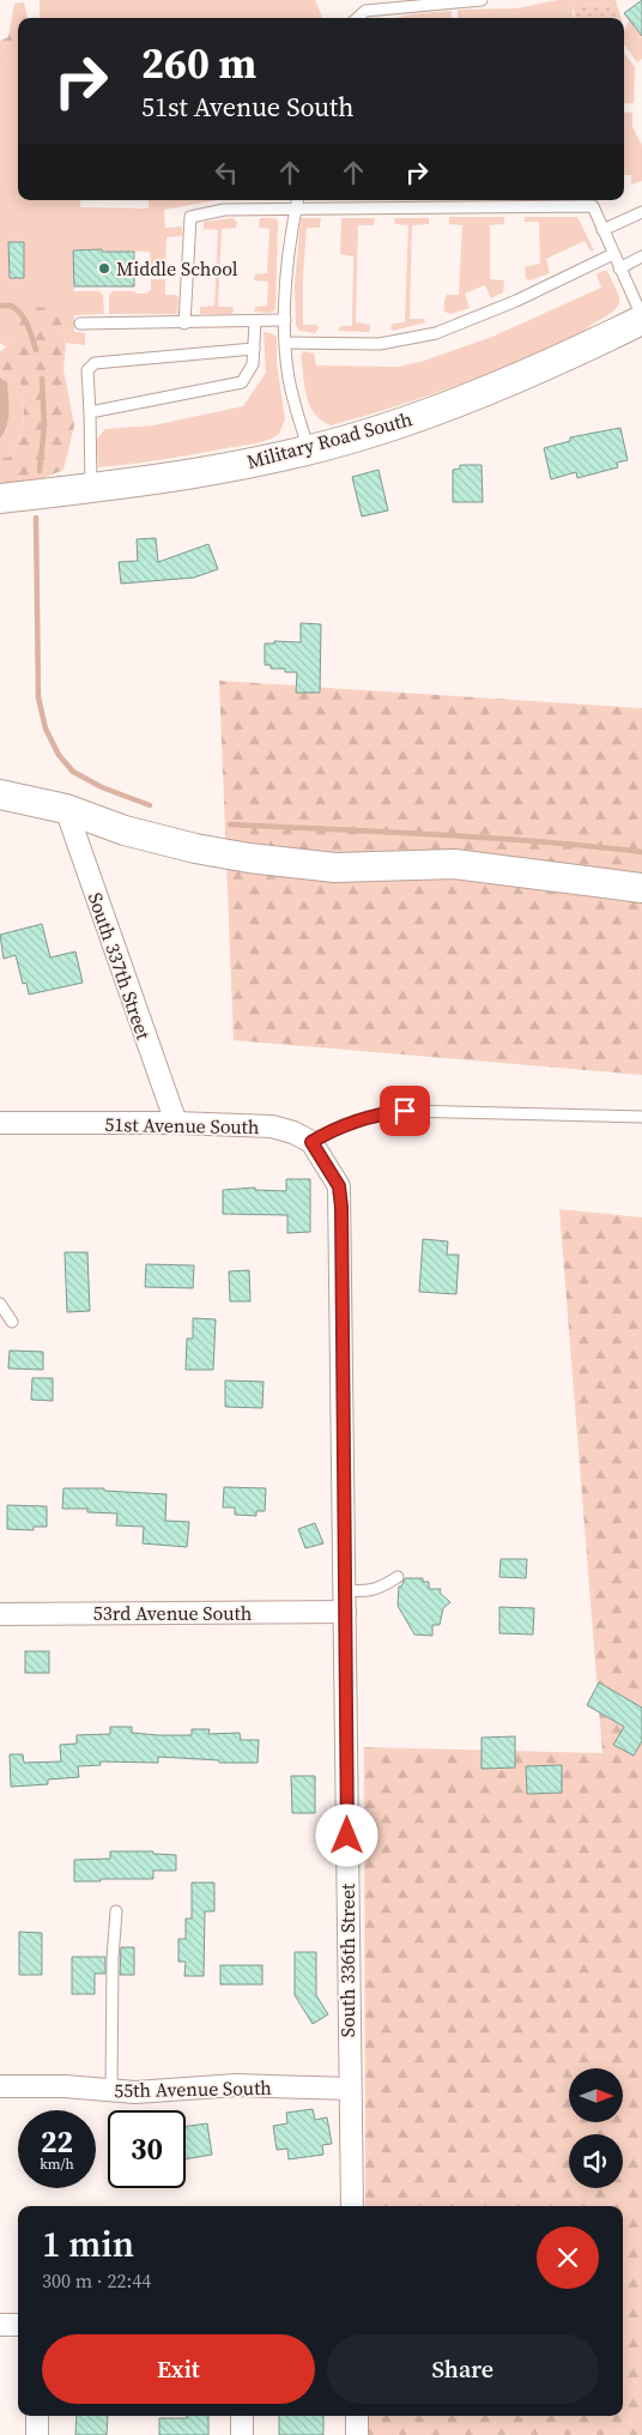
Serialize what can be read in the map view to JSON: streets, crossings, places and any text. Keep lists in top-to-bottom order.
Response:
{
  "streets": {
    "main road": ["Military Road South"],
    "street": [
      "South 337th Street",
      "51st Avenue South",
      "53rd Avenue South",
      "South 336th Street",
      "55th Avenue South"
    ]
  },
  "crossings": [
    ["South 337th Street", "51st Avenue South"],
    ["51st Avenue South", "South 336th Street"],
    ["53rd Avenue South", "South 336th Street"],
    ["South 336th Street", "55th Avenue South"]
  ],
  "places": ["Middle School"],
  "north": "right",
  "page": {
    "turn": ["260 m", "51st Avenue South"],
    "speed": "22 km/h",
    "limit": "30",
    "heading": ["1 min", "300 m · 22:44"],
    "buttons": ["Exit", "Share"]
  }
}
